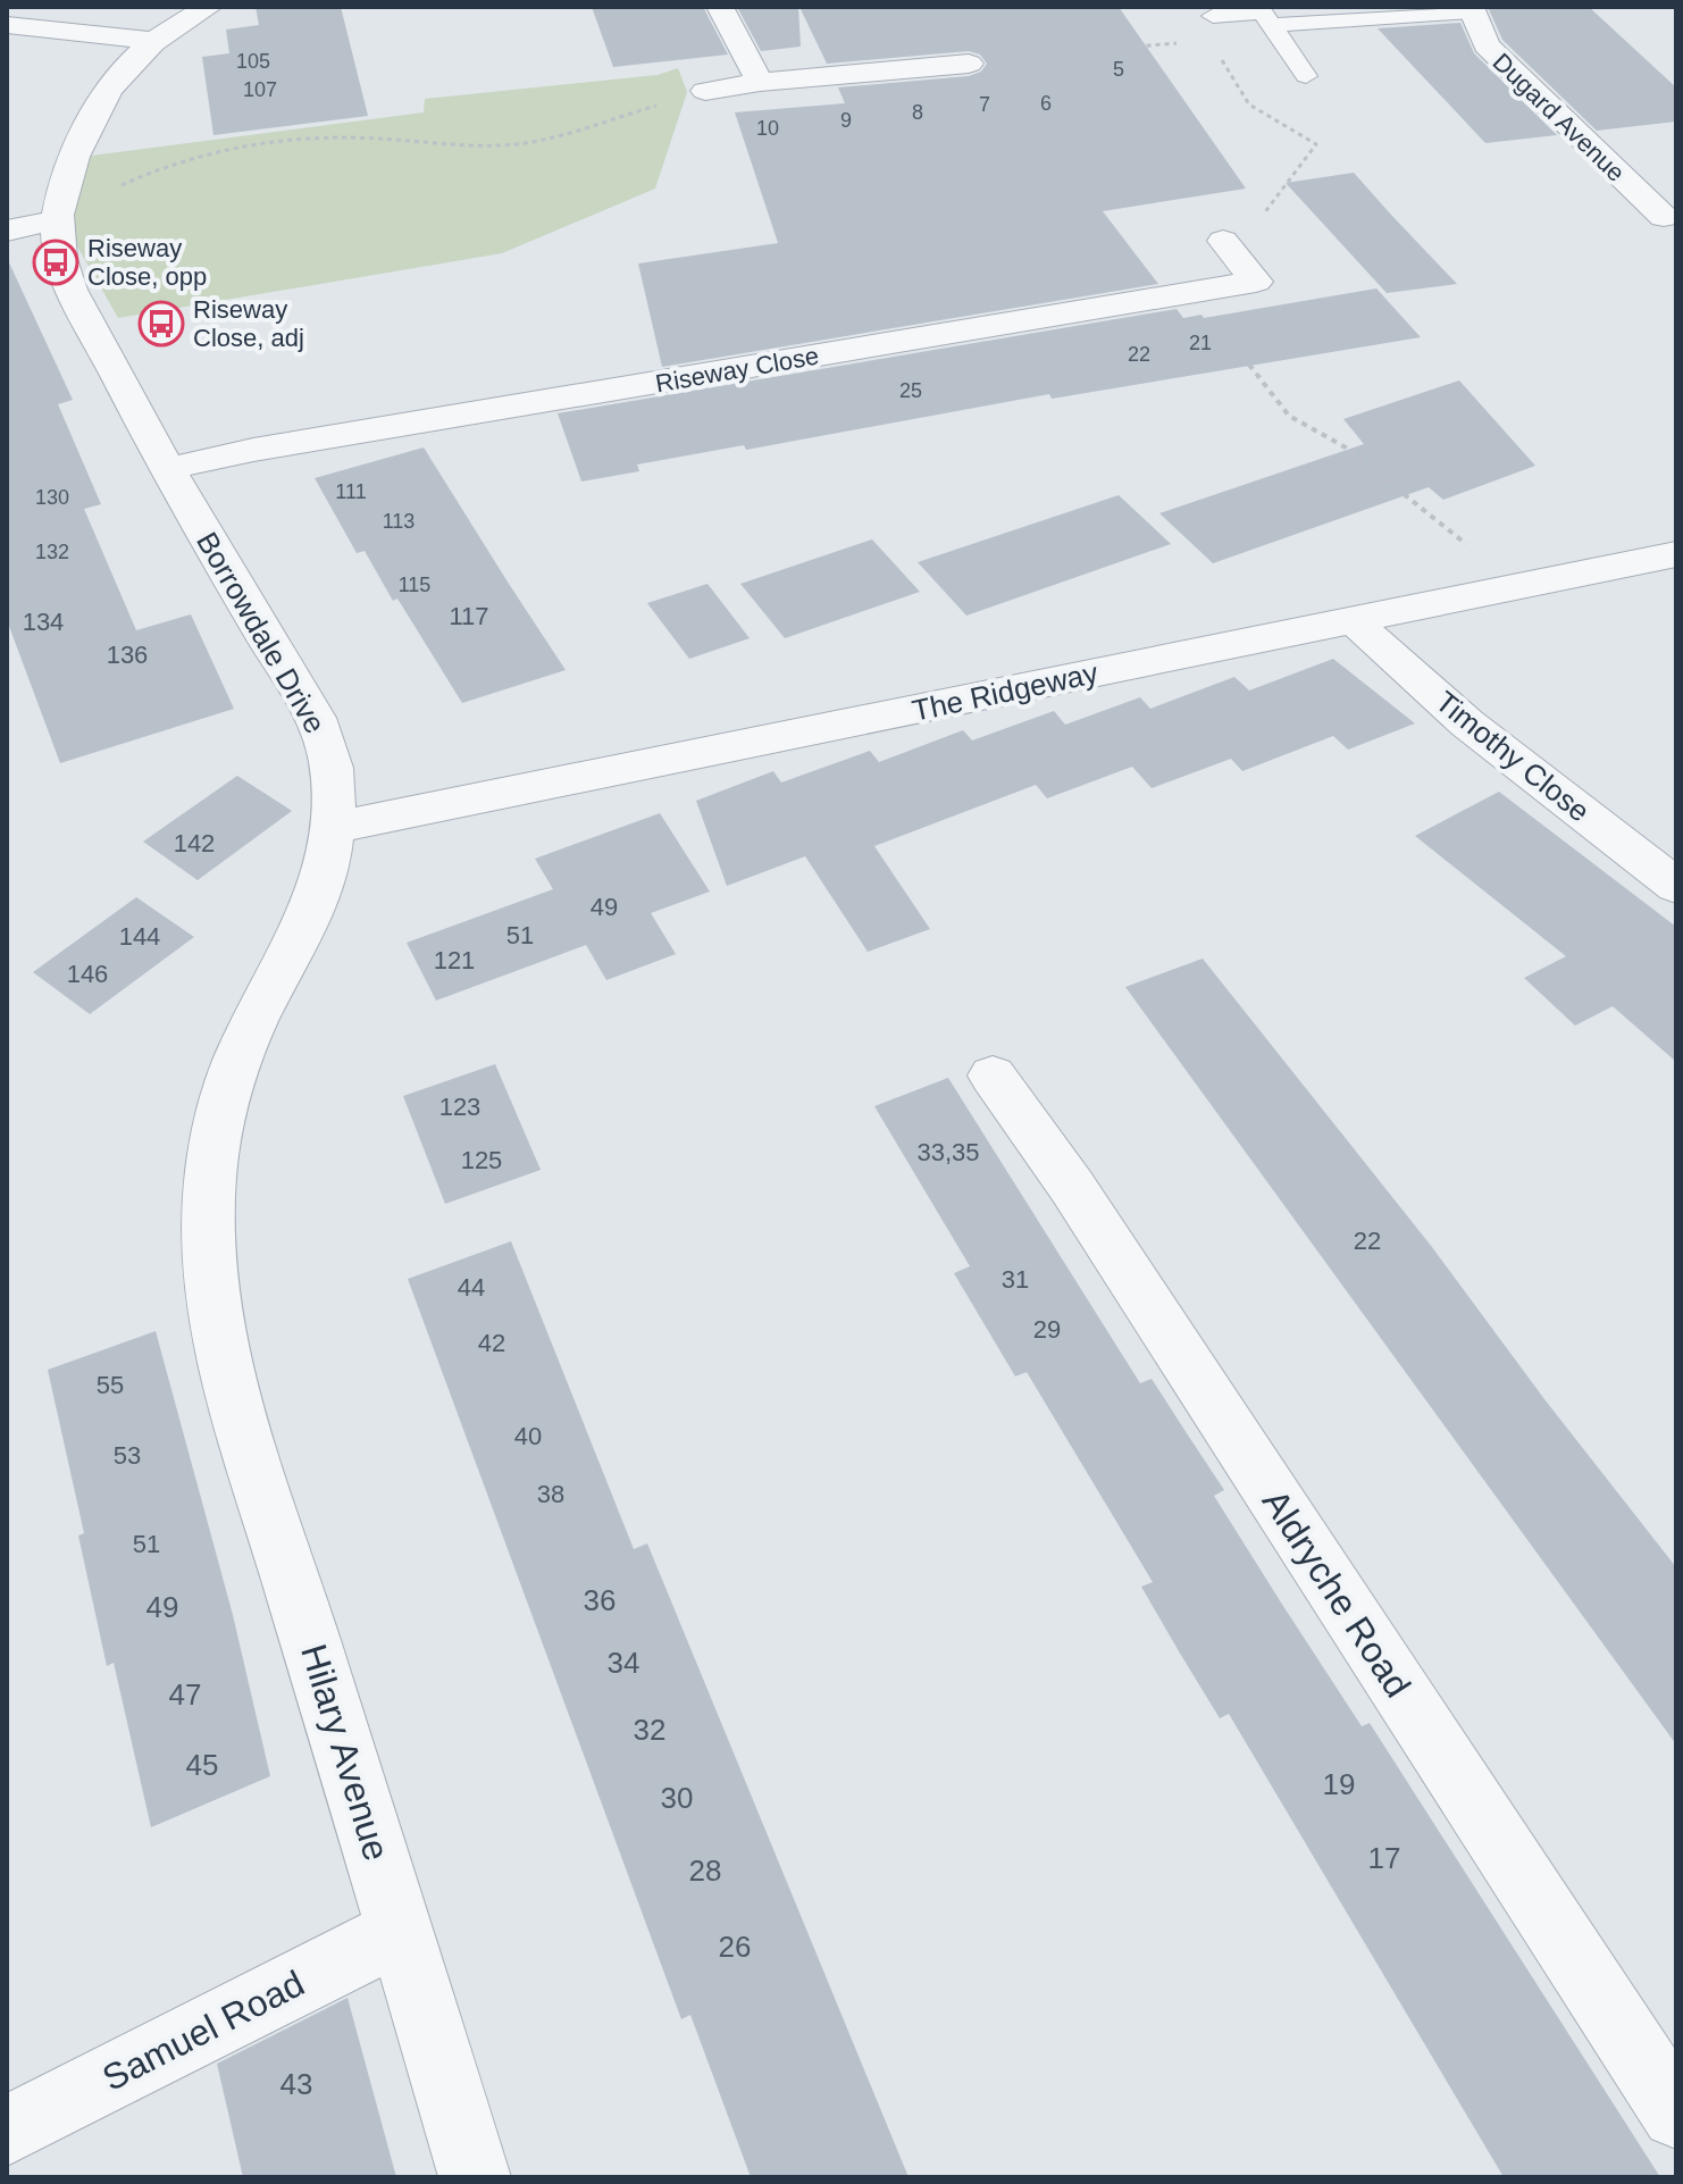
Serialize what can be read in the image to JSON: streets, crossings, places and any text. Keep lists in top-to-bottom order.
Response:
{
  "streets": {
    "street": [
      "Dugard Avenue",
      "Riseway Close",
      "Borrowdale Drive",
      "The Ridgeway",
      "Timothy Close",
      "Aldryche Road",
      "Hilary Avenue",
      "Samuel Road"
    ]
  },
  "crossings": [
    ["Riseway Close", "Borrowdale Drive"],
    ["Borrowdale Drive", "The Ridgeway"],
    ["Borrowdale Drive", "Hilary Avenue"],
    ["The Ridgeway", "Timothy Close"],
    ["Hilary Avenue", "Samuel Road"]
  ],
  "places": {
    "bus stop": ["Riseway Close, opp", "Riseway Close, adj"]
  },
  "house_numbers": [
    "105",
    "5",
    "107",
    "6",
    "7",
    "8",
    "9",
    "10",
    "21",
    "22",
    "25",
    "111",
    "130",
    "113",
    "132",
    "115",
    "117",
    "134",
    "136",
    "142",
    "49",
    "51",
    "144",
    "121",
    "146",
    "123",
    "33,35",
    "125",
    "22",
    "31",
    "44",
    "29",
    "42",
    "55",
    "40",
    "53",
    "38",
    "51",
    "36",
    "49",
    "34",
    "47",
    "32",
    "45",
    "19",
    "30",
    "17",
    "28",
    "26",
    "43"
  ]
}
